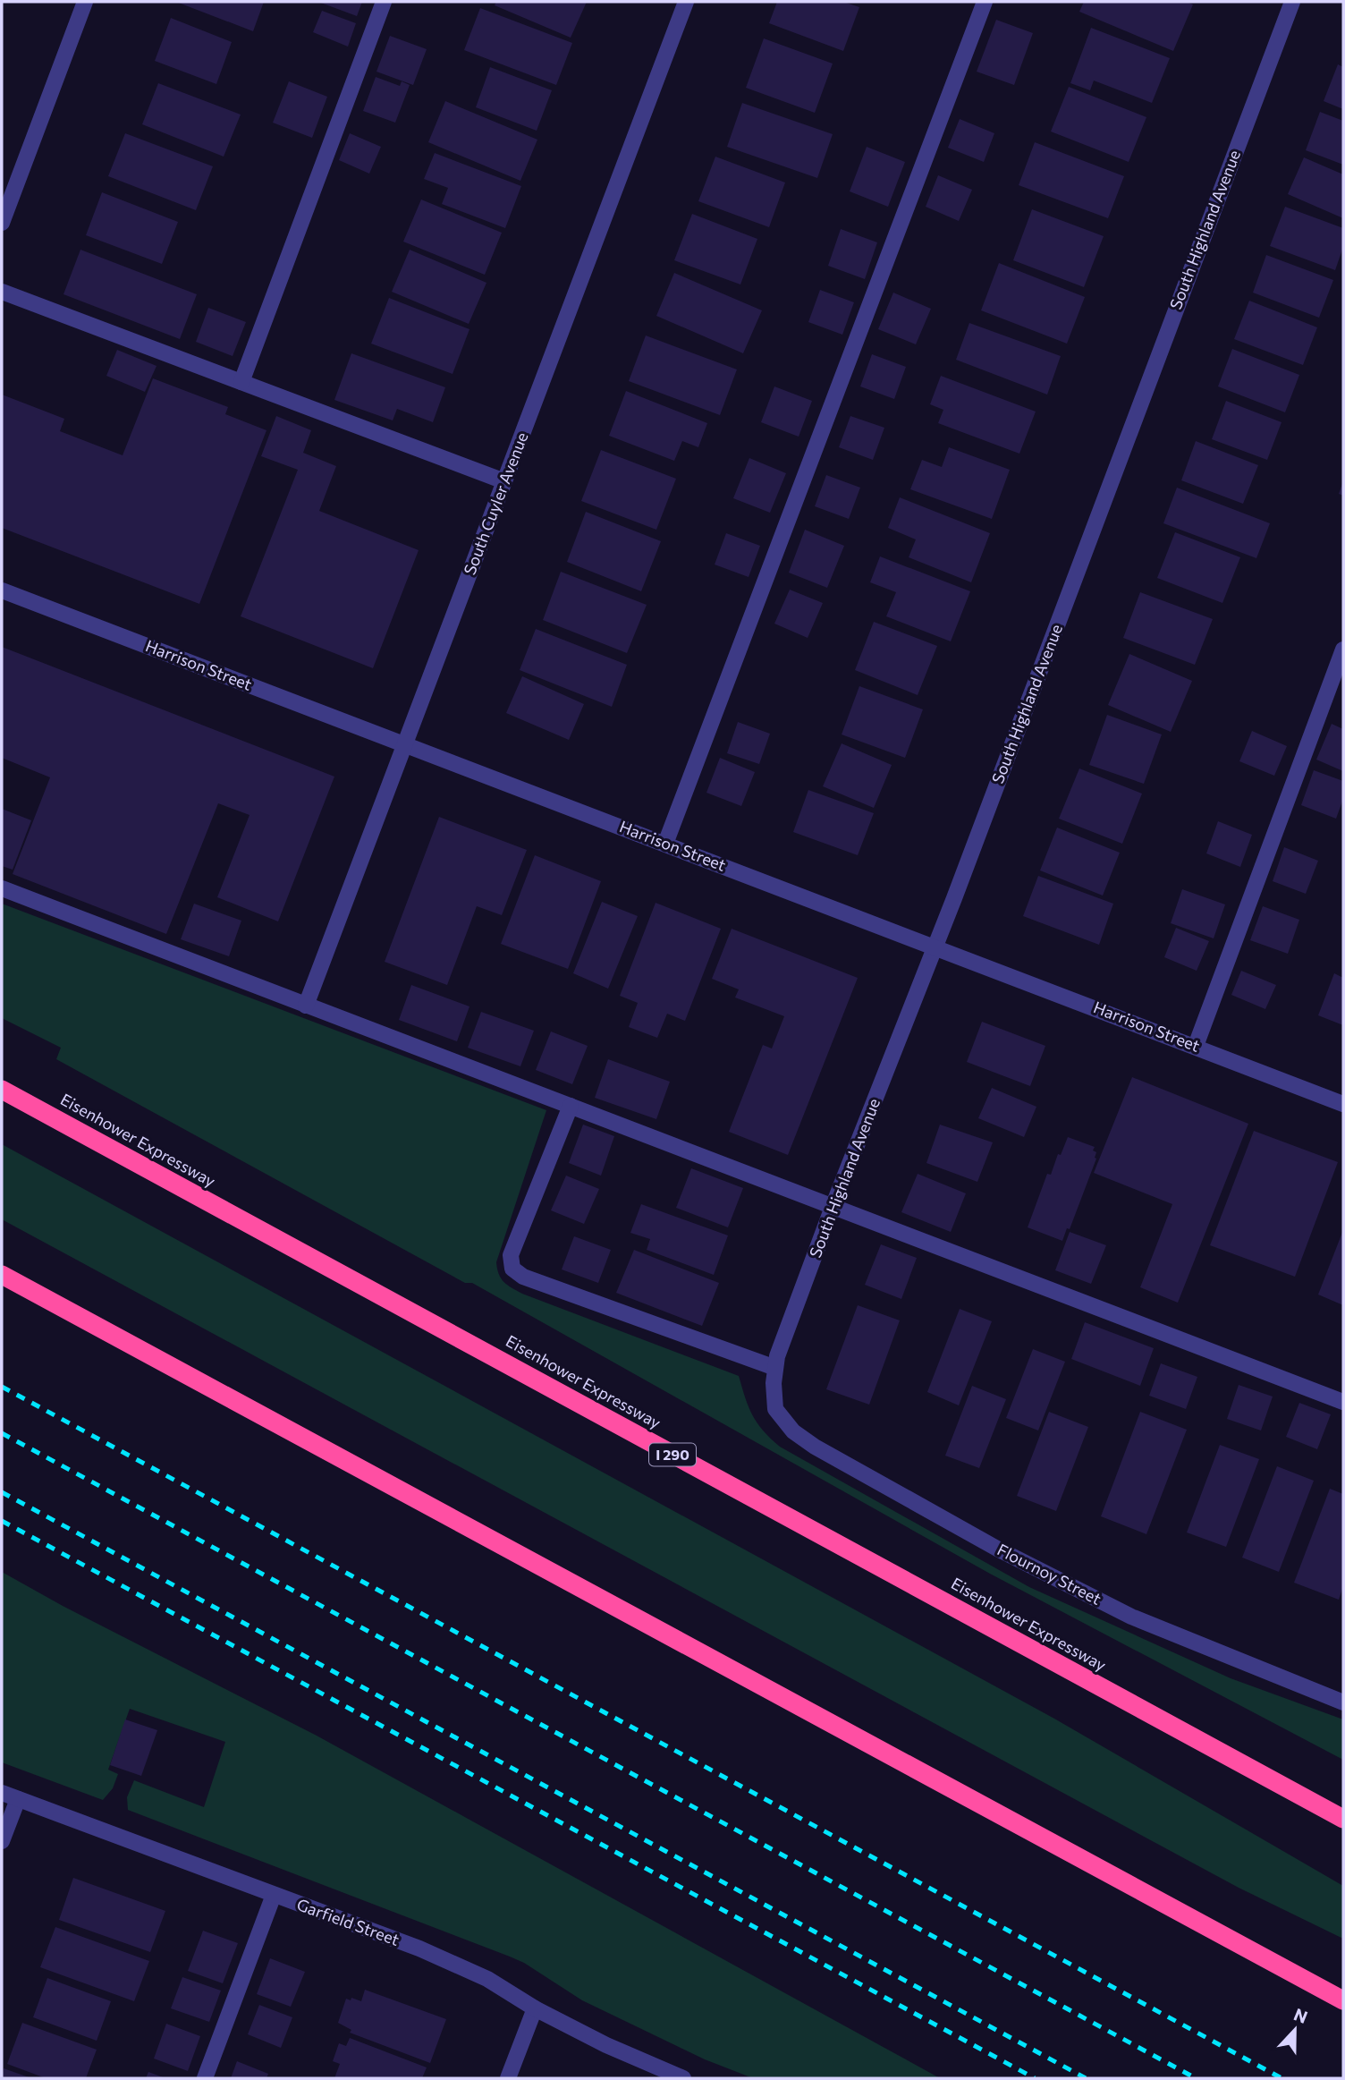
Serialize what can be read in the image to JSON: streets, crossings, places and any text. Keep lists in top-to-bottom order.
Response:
{
  "streets": {
    "highway": ["Eisenhower Expressway", "I 290"],
    "street": [
      "South Highland Avenue",
      "South Cuyler Avenue",
      "Harrison Street",
      "Flournoy Street",
      "Garfield Street"
    ]
  },
  "crossings": [
    ["South Highland Avenue", "Harrison Street"],
    ["South Highland Avenue", "Flournoy Street"],
    ["South Cuyler Avenue", "Harrison Street"]
  ],
  "north": "top"
}
